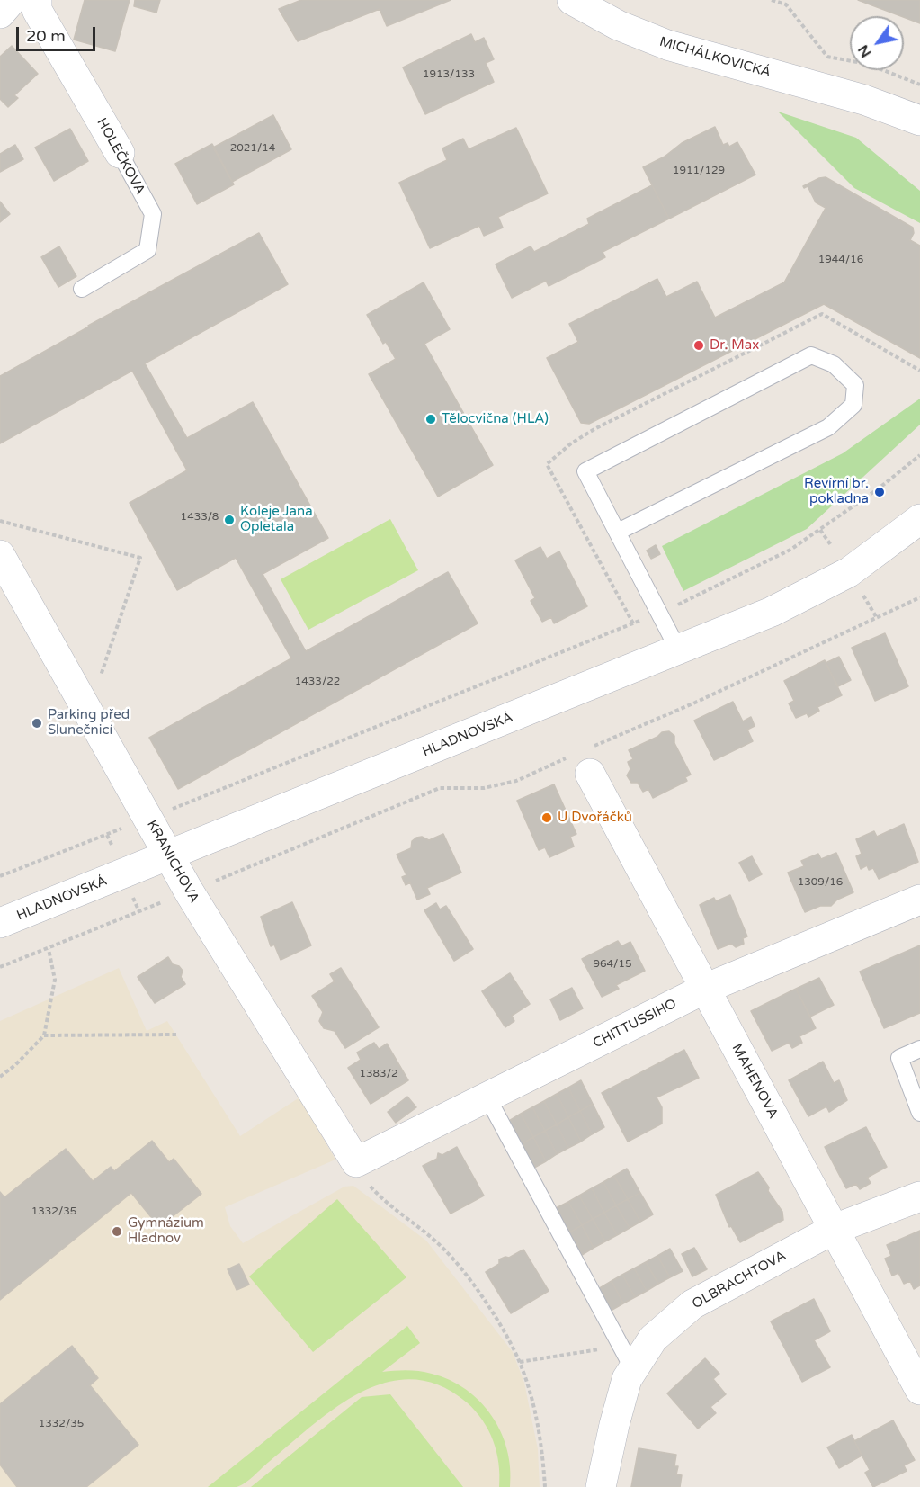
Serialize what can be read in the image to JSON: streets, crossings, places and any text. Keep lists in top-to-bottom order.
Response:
{
  "streets": {
    "street": [
      "MICHÁLKOVICKÁ",
      "HOLEČKOVA",
      "HLADNOVSKÁ",
      "KRANICHOVA",
      "CHITTUSSIHO",
      "MAHENOVA",
      "OLBRACHTOVA"
    ]
  },
  "crossings": [
    ["HLADNOVSKÁ", "KRANICHOVA"],
    ["KRANICHOVA", "CHITTUSSIHO"],
    ["CHITTUSSIHO", "MAHENOVA"],
    ["MAHENOVA", "OLBRACHTOVA"]
  ],
  "places": [
    "Dr. Max",
    "Tělocvična (HLA)",
    "Revírní br. pokladna",
    "Koleje Jana Opletala",
    "Parking před Slunečnicí",
    "U Dvořáčků",
    "Gymnázium Hladnov"
  ],
  "house_numbers": [
    "1913/133",
    "2021/14",
    "1911/129",
    "1944/16",
    "1433/8",
    "1433/22",
    "1309/16",
    "964/15",
    "1383/2",
    "1332/35",
    "1332/35"
  ],
  "scale_bar": "20 m",
  "north": "bottom left"
}
